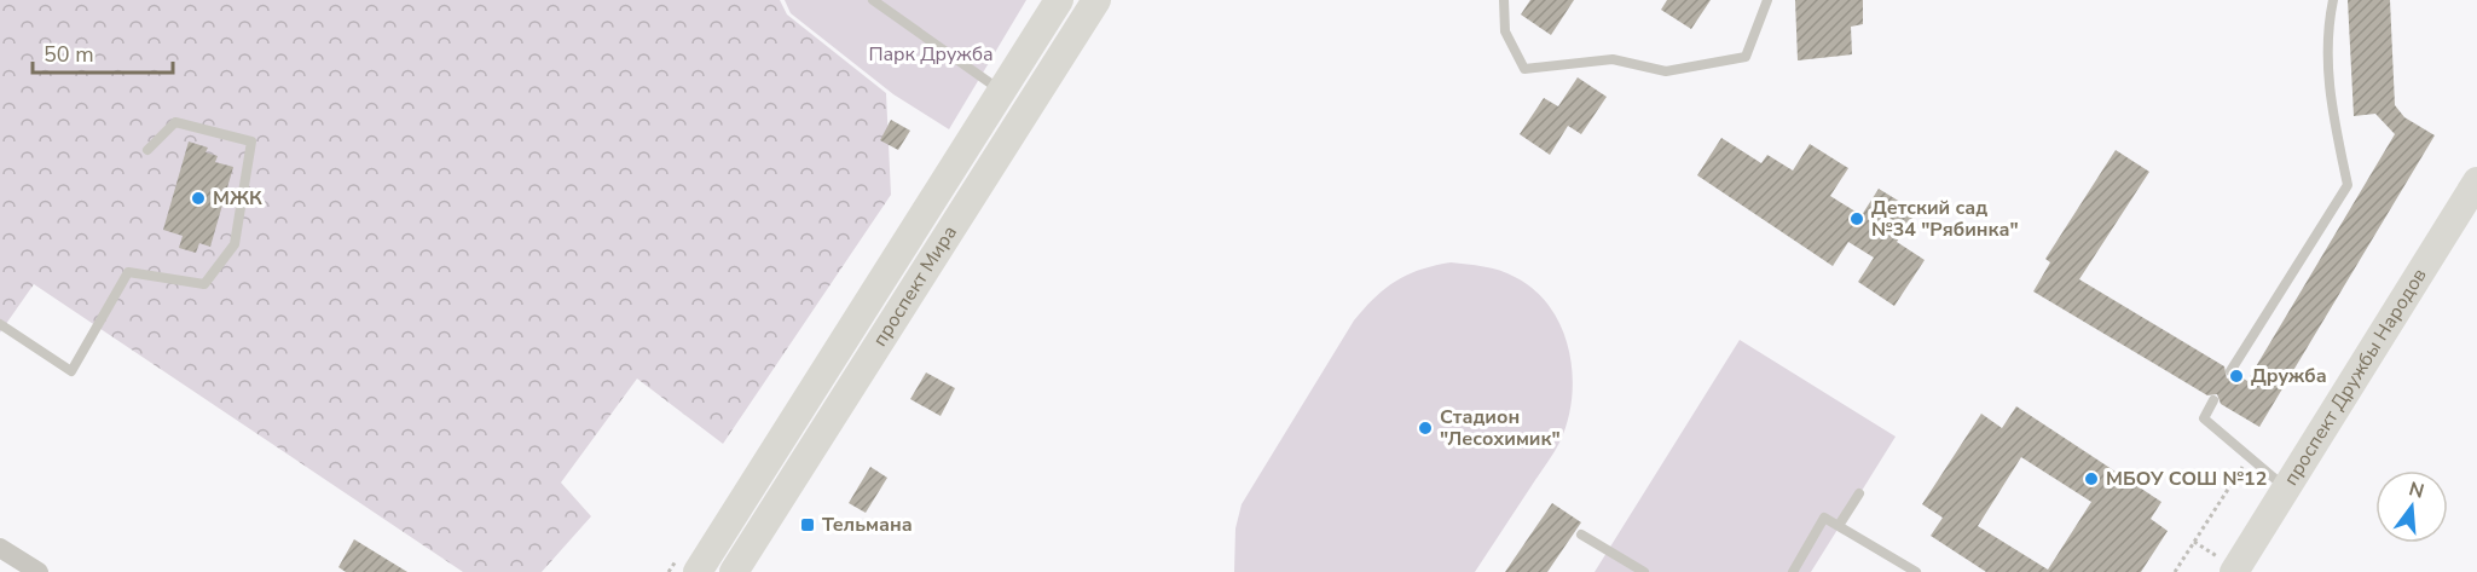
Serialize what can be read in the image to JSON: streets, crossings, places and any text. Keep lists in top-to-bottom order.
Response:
{
  "streets": {
    "street": ["проспект Мира", "проспект Дружбы Народов"]
  },
  "parks": ["Парк Дружба"],
  "places": {
    "other": [
      "МЖК",
      "Детский сад №34 \"Рябинка\"",
      "Дружба",
      "Стадион \"Лесохимик\"",
      "МБОУ СОШ №12"
    ],
    "transit": ["Тельмана"]
  },
  "scale_bar": "50 m",
  "north": "top"
}
